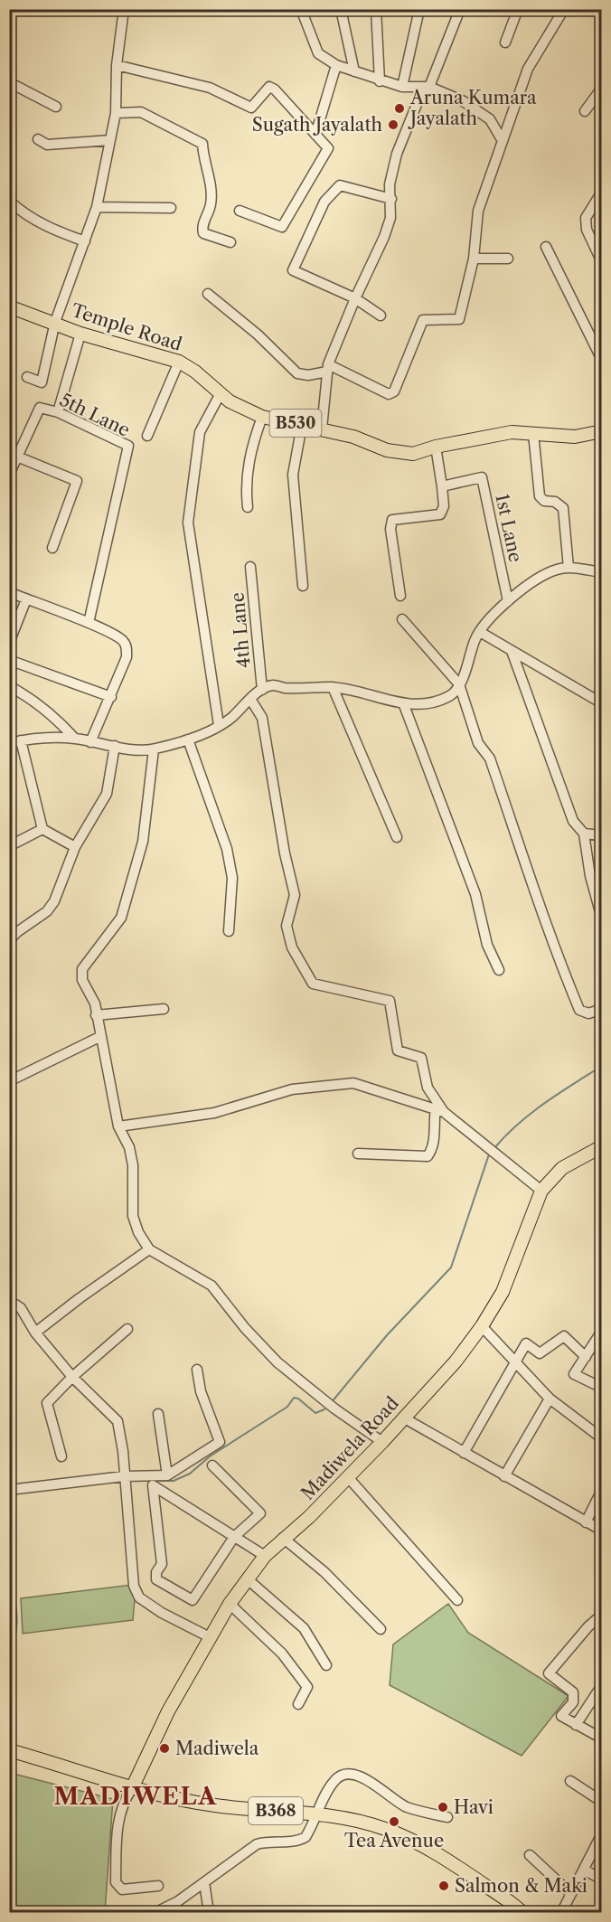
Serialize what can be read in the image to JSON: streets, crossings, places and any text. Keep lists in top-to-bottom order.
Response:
{
  "streets": {
    "main road": [
      "Temple Road",
      "B530",
      "Madiwela Road",
      "B368"
    ],
    "street": ["5th Lane", "1st Lane", "4th Lane"]
  },
  "crossings": [
    ["Madiwela Road", "B368"]
  ],
  "districts": ["MADIWELA"],
  "places": [
    "Aruna Kumara Jayalath",
    "Sugath Jayalath",
    "Madiwela",
    "Havi",
    "Tea Avenue",
    "Salmon & Maki"
  ]
}
